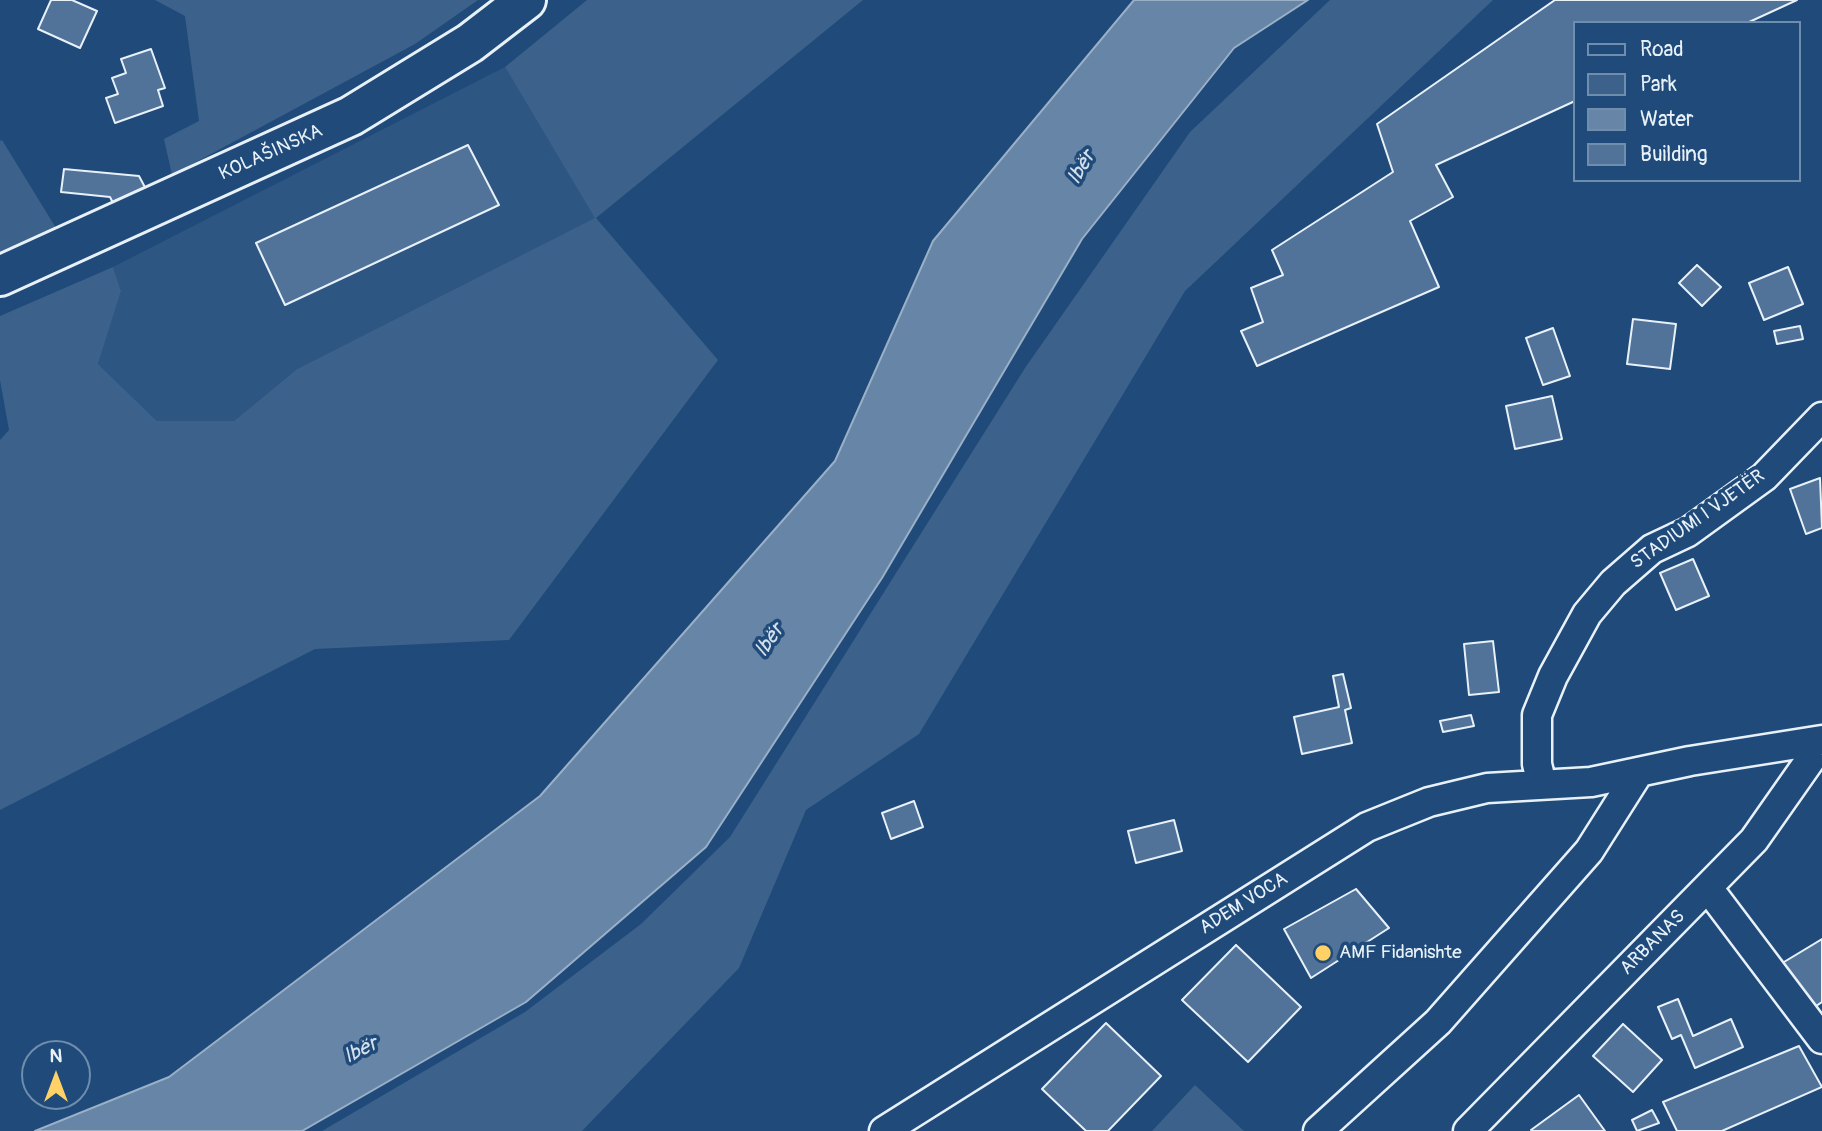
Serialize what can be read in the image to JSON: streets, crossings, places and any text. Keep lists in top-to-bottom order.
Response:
{
  "streets": {
    "main road": ["KOLAŠINSKA"],
    "street": ["STADIUMI I VJETËR", "ADEM VOCA", "ARBANAS"]
  },
  "crossings": [
    ["STADIUMI I VJETËR", "ADEM VOCA"],
    ["ADEM VOCA", "ARBANAS"]
  ],
  "water": ["Ibër"],
  "places": ["AMF Fidanishte"],
  "legend": [
    "Road",
    "Park",
    "Water",
    "Building"
  ],
  "north": "top"
}
